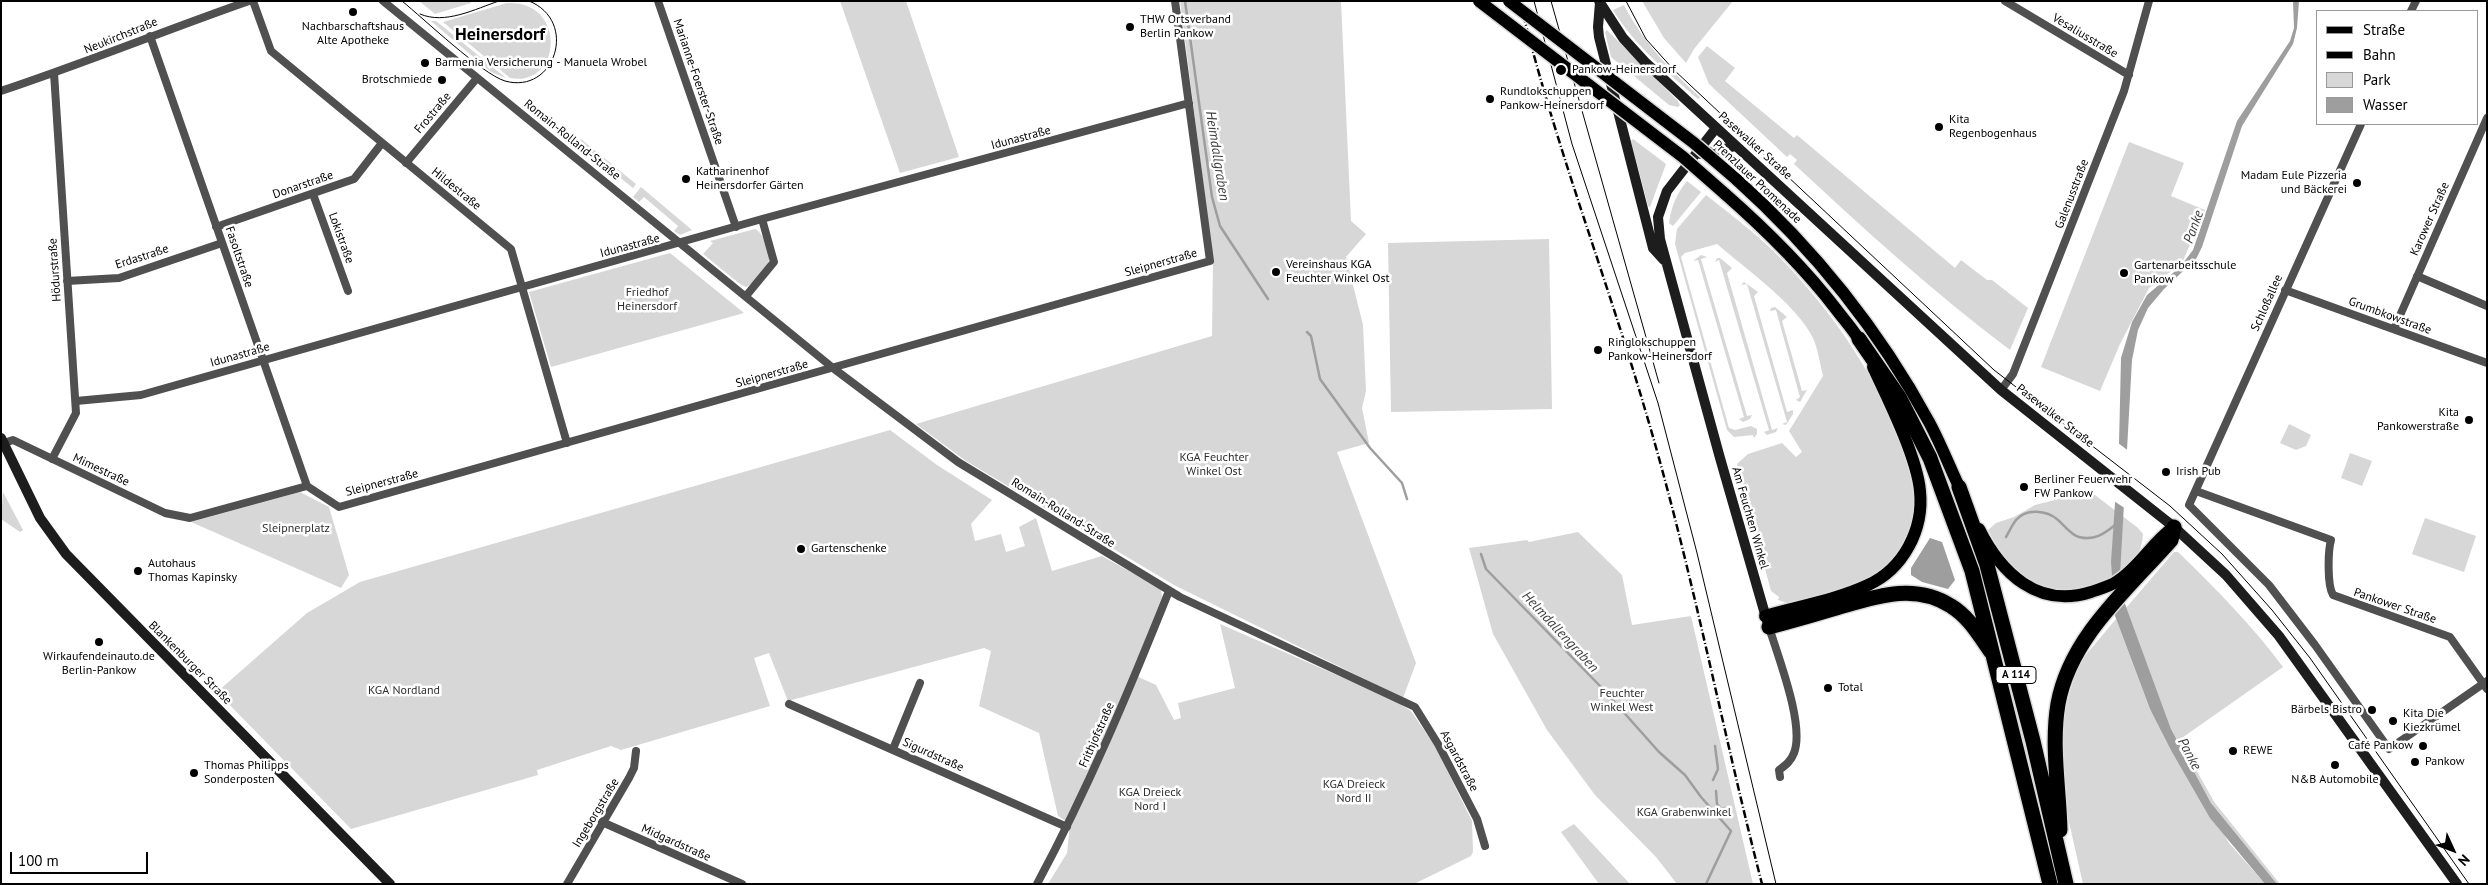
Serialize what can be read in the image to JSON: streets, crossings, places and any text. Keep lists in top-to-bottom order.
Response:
{
  "streets": {
    "highway": ["A 114"],
    "main road": [
      "Pasewalker Straße",
      "Prenzlauer Promenade",
      "Am Feuchten Winkel",
      "Blankenburger Straße"
    ],
    "street": [
      "Neukirchstraße",
      "Vesaliusstraße",
      "Marianne-Foerster-Straße",
      "Frostraße",
      "Idunastraße",
      "Romain-Rolland-Straße",
      "Donarstraße",
      "Hildestraße",
      "Galenusstraße",
      "Karower Straße",
      "Lokistraße",
      "Erdastraße",
      "Fasoltstraße",
      "Sleipnerstraße",
      "Hödurstraße",
      "Schloßallee",
      "Grumbkowstraße",
      "Mimestraße",
      "Pankower Straße",
      "Frithjofstraße",
      "Sigurdstraße",
      "Asgardstraße",
      "Ingeborgstraße",
      "Midgardstraße"
    ]
  },
  "crossings": [
    ["Neukirchstraße", "Fasoltstraße"],
    ["Neukirchstraße", "Hödurstraße"],
    ["Vesaliusstraße", "Galenusstraße"],
    ["Marianne-Foerster-Straße", "Idunastraße"],
    ["Frostraße", "Romain-Rolland-Straße"],
    ["Frostraße", "Hildestraße"],
    ["Idunastraße", "Romain-Rolland-Straße"],
    ["Idunastraße", "Hildestraße"],
    ["Idunastraße", "Fasoltstraße"],
    ["Idunastraße", "Sleipnerstraße"],
    ["Idunastraße", "Hödurstraße"],
    ["Romain-Rolland-Straße", "Sleipnerstraße"],
    ["Romain-Rolland-Straße", "Frithjofstraße"],
    ["Romain-Rolland-Straße", "Asgardstraße"],
    ["Pasewalker Straße", "Prenzlauer Promenade"],
    ["Pasewalker Straße", "Galenusstraße"],
    ["Pasewalker Straße", "Am Feuchten Winkel"],
    ["Prenzlauer Promenade", "A 114"],
    ["Donarstraße", "Hildestraße"],
    ["Donarstraße", "Lokistraße"],
    ["Donarstraße", "Fasoltstraße"],
    ["Hildestraße", "Sleipnerstraße"],
    ["Karower Straße", "Grumbkowstraße"],
    ["Erdastraße", "Fasoltstraße"],
    ["Erdastraße", "Hödurstraße"],
    ["Fasoltstraße", "Sleipnerstraße"],
    ["Fasoltstraße", "Mimestraße"],
    ["Sleipnerstraße", "Mimestraße"],
    ["Hödurstraße", "Mimestraße"],
    ["Schloßallee", "Grumbkowstraße"],
    ["Schloßallee", "Pankower Straße"],
    ["Mimestraße", "Blankenburger Straße"],
    ["Frithjofstraße", "Sigurdstraße"],
    ["Ingeborgstraße", "Midgardstraße"]
  ],
  "districts": ["Heinersdorf"],
  "water": ["Heimdallgraben", "Panke", "Helmdallengraben"],
  "parks": [
    "Friedhof Heinersdorf",
    "KGA Feuchter Winkel Ost",
    "Sleipnerplatz",
    "KGA Nordland",
    "Feuchter Winkel West",
    "KGA Dreieck Nord II",
    "KGA Dreieck Nord I",
    "KGA Grabenwinkel"
  ],
  "places": [
    "Nachbarschaftshaus Alte Apotheke",
    "THW Ortsverband Berlin Pankow",
    "Barmenia Versicherung - Manuela Wrobel",
    "Pankow-Heinersdorf",
    "Brotschmiede",
    "Rundlokschuppen Pankow-Heinersdorf",
    "Kita Regenbogenhaus",
    "Katharinenhof Heinersdorfer Gärten",
    "Madam Eule Pizzeria und Bäckerei",
    "Vereinshaus KGA Feuchter Winkel Ost",
    "Gartenarbeitsschule Pankow",
    "Ringlokschuppen Pankow-Heinersdorf",
    "Kita Pankowerstraße",
    "Irish Pub",
    "Berliner Feuerwehr FW Pankow",
    "Gartenschenke",
    "Autohaus Thomas Kapinsky",
    "Wirkaufendeinauto.de Berlin-Pankow",
    "Total",
    "Bärbels Bistro",
    "Kita Die Kiezkrümel",
    "Café Pankow",
    "REWE",
    "Pankow",
    "N&B Automobile",
    "Thomas Philipps Sonderposten"
  ],
  "legend": [
    "Straße",
    "Bahn",
    "Park",
    "Wasser"
  ],
  "scale_bar": "100 m",
  "north": "bottom right"
}
